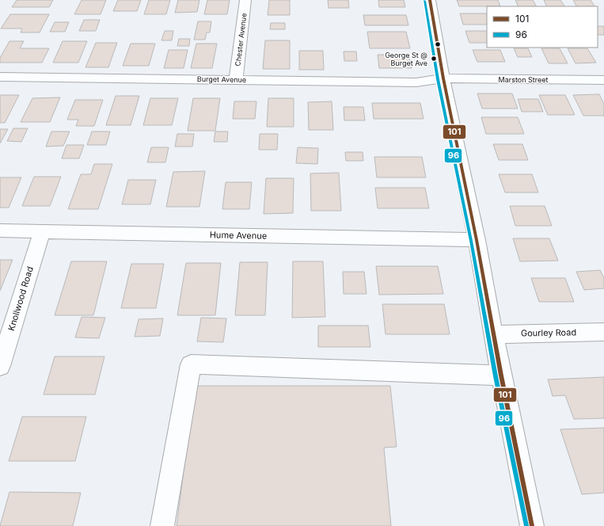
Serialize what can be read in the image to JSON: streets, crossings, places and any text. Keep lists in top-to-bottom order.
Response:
{
  "streets": {
    "street": [
      "Chester Avenue",
      "Burget Avenue",
      "Marston Street",
      "Hume Avenue",
      "Knollwood Road",
      "Gourley Road"
    ]
  },
  "crossings": [
    ["Chester Avenue", "Burget Avenue"],
    ["Burget Avenue", "Marston Street"],
    ["Hume Avenue", "Knollwood Road"]
  ],
  "places": ["George St @ Burget Ave"],
  "lines": ["transit line 101", "transit line 96"],
  "legend": ["101", "96"]
}
